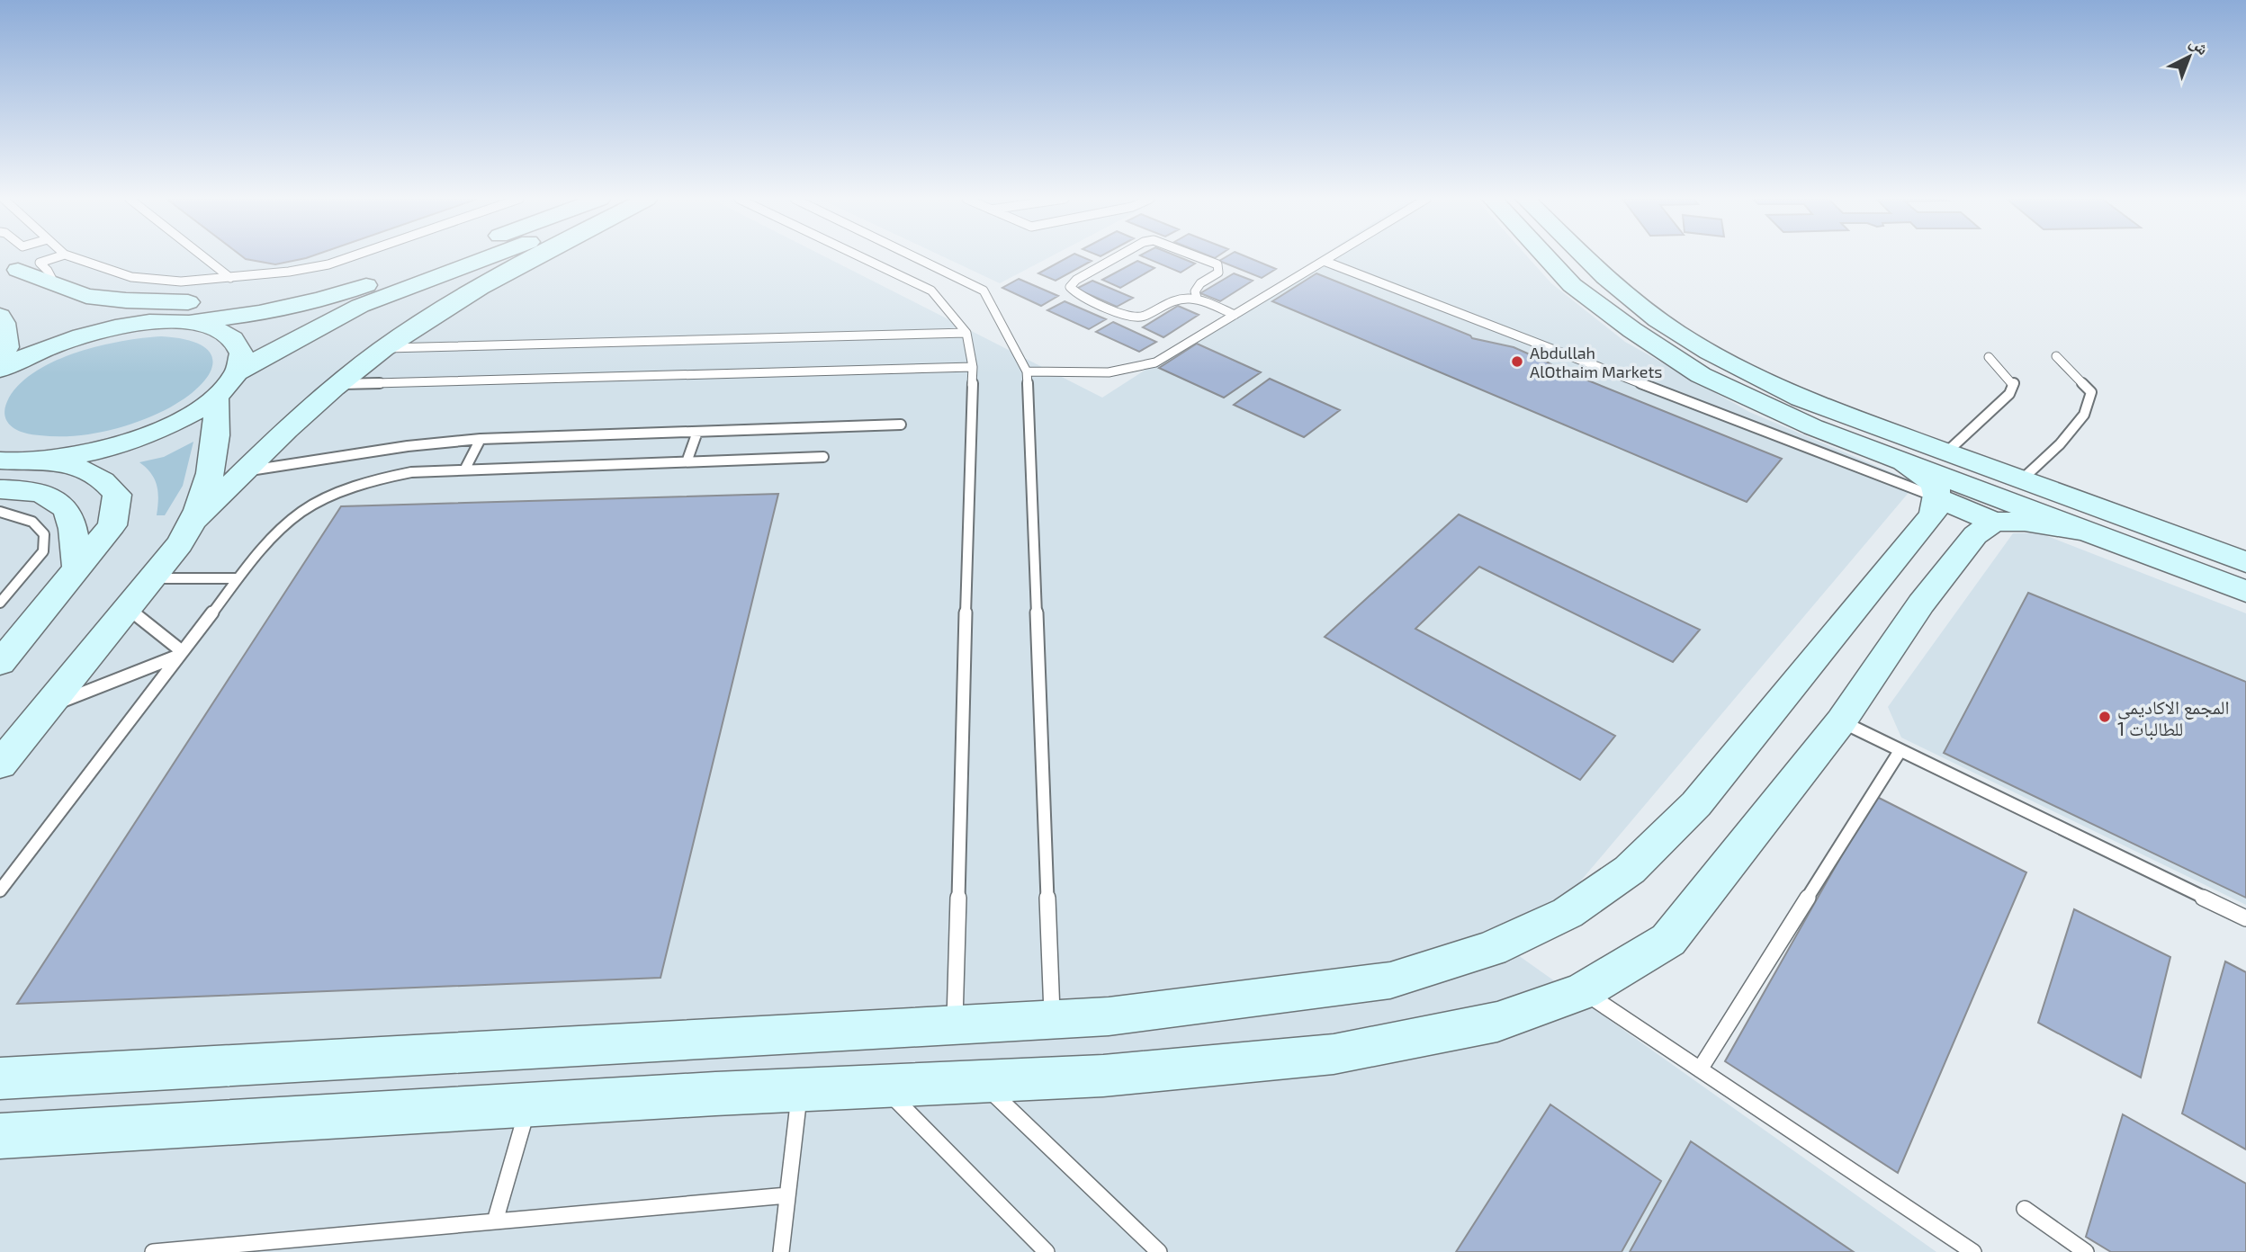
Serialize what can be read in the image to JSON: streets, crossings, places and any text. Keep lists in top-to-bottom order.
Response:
{
  "places": ["Abdullah AlOthaim Markets", "المجمع الاكاديمي 1 للطالبات"],
  "north": "top right"
}
